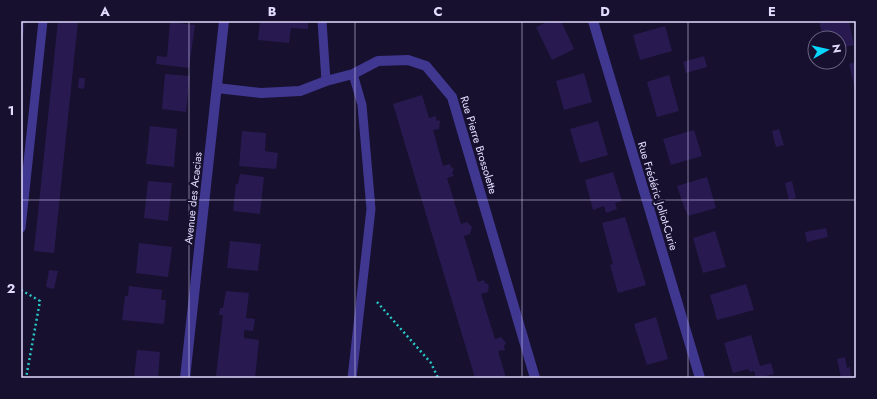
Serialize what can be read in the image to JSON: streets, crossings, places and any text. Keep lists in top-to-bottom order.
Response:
{
  "streets": {
    "street": ["Rue Pierre Brossolette", "Rue Frédéric Joliot-Curie", "Avenue des Acacias"]
  },
  "crossings": [
    ["Rue Pierre Brossolette", "Avenue des Acacias"]
  ],
  "north": "right",
  "grid": {
    "columns": [
      "A",
      "B",
      "C",
      "D",
      "E"
    ],
    "rows": ["1", "2"]
  }
}
